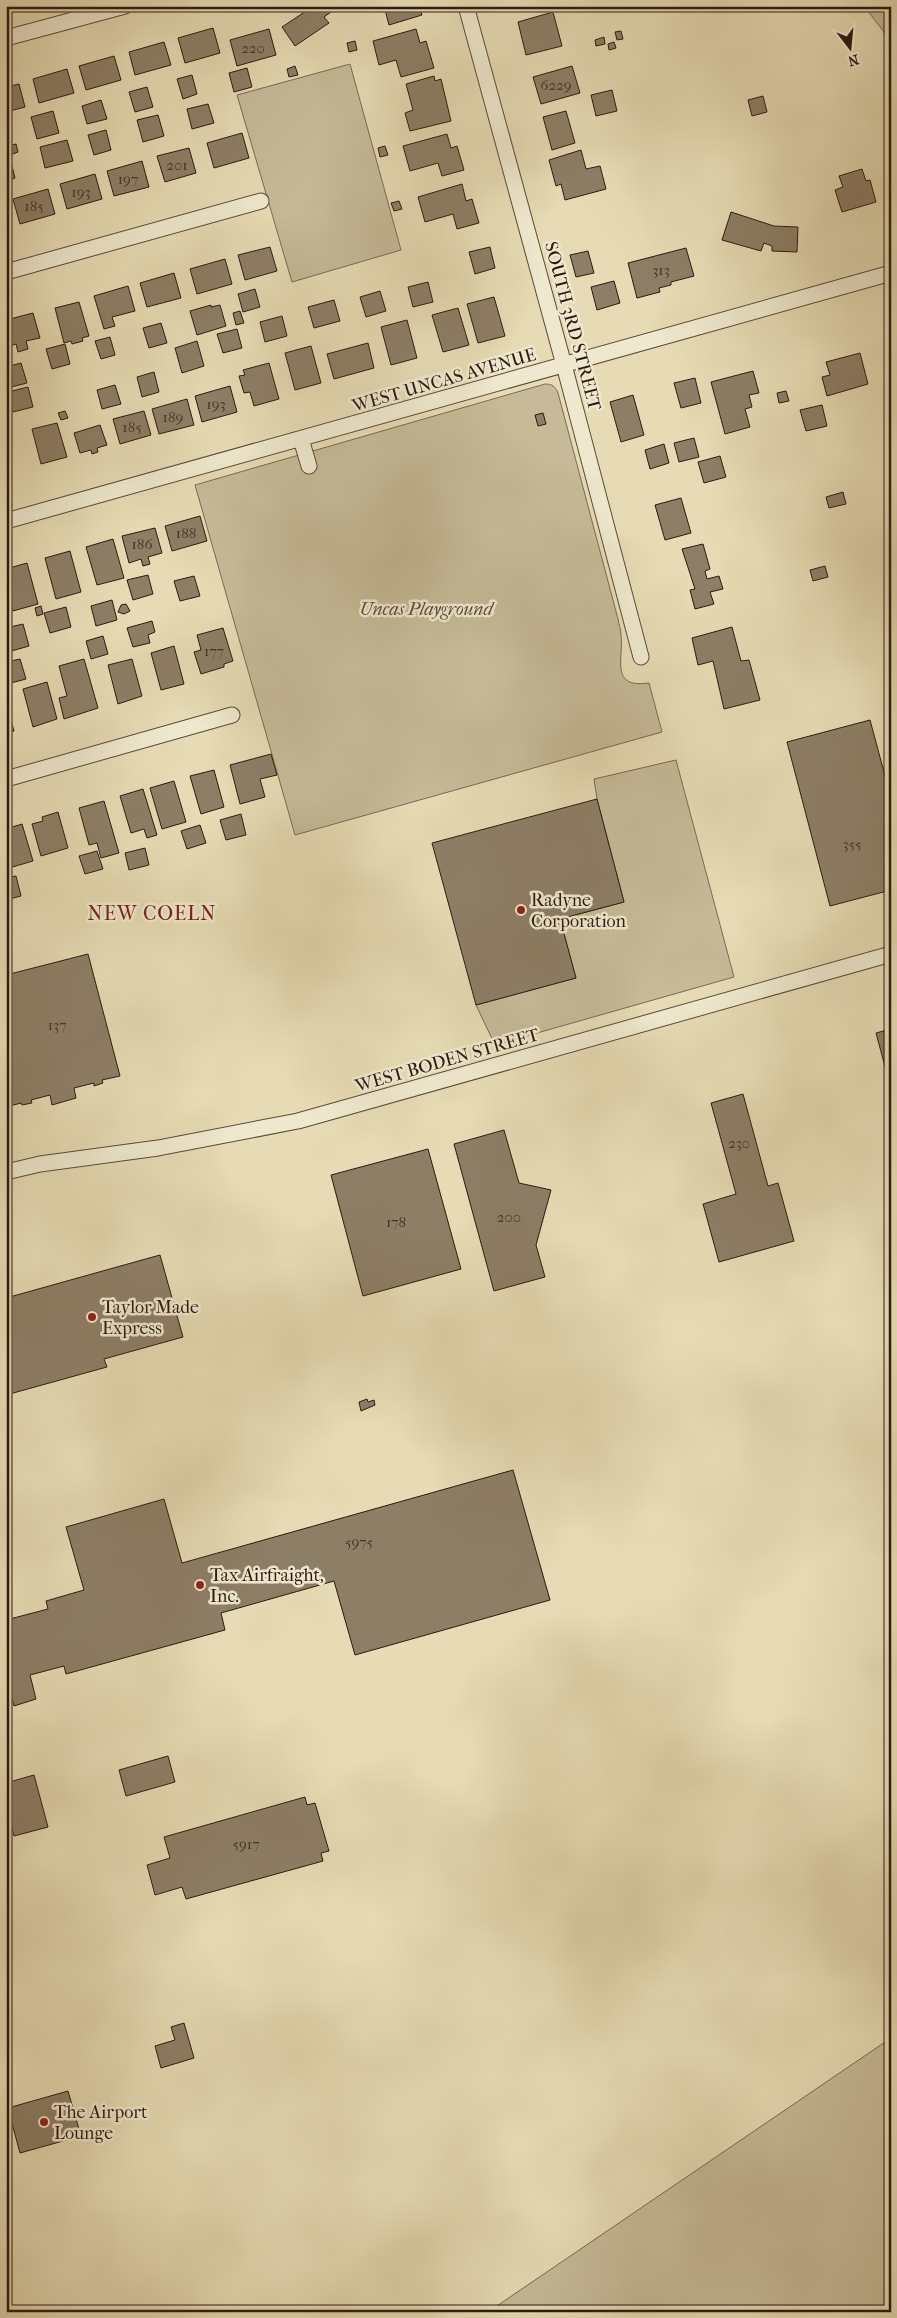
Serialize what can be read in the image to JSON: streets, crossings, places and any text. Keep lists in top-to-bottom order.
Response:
{
  "streets": {
    "street": ["SOUTH 3RD STREET", "WEST UNCAS AVENUE", "WEST BODEN STREET"]
  },
  "crossings": [
    ["SOUTH 3RD STREET", "WEST UNCAS AVENUE"]
  ],
  "districts": ["NEW COELN"],
  "parks": ["Uncas Playground"],
  "places": [
    "Radyne Corporation",
    "Taylor Made Express",
    "Tax Airfraight, Inc.",
    "The Airport Lounge"
  ],
  "house_numbers": [
    "220",
    "6229",
    "201",
    "197",
    "193",
    "185",
    "313",
    "193",
    "189",
    "185",
    "188",
    "186",
    "177",
    "355",
    "137",
    "230",
    "200",
    "178",
    "5975",
    "5917"
  ],
  "north": "bottom"
}
